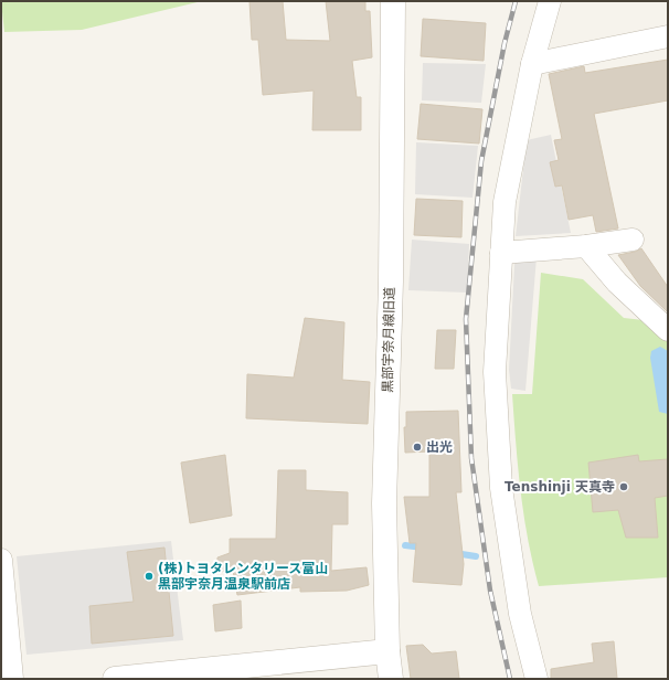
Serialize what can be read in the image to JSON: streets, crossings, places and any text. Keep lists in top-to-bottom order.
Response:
{
  "streets": {
    "street": ["黒部宇奈月線旧道"]
  },
  "places": ["出光", "Tenshinji 天真寺", "(株)トヨタレンタリース富山 黒部宇奈月温泉駅前店"]
}
